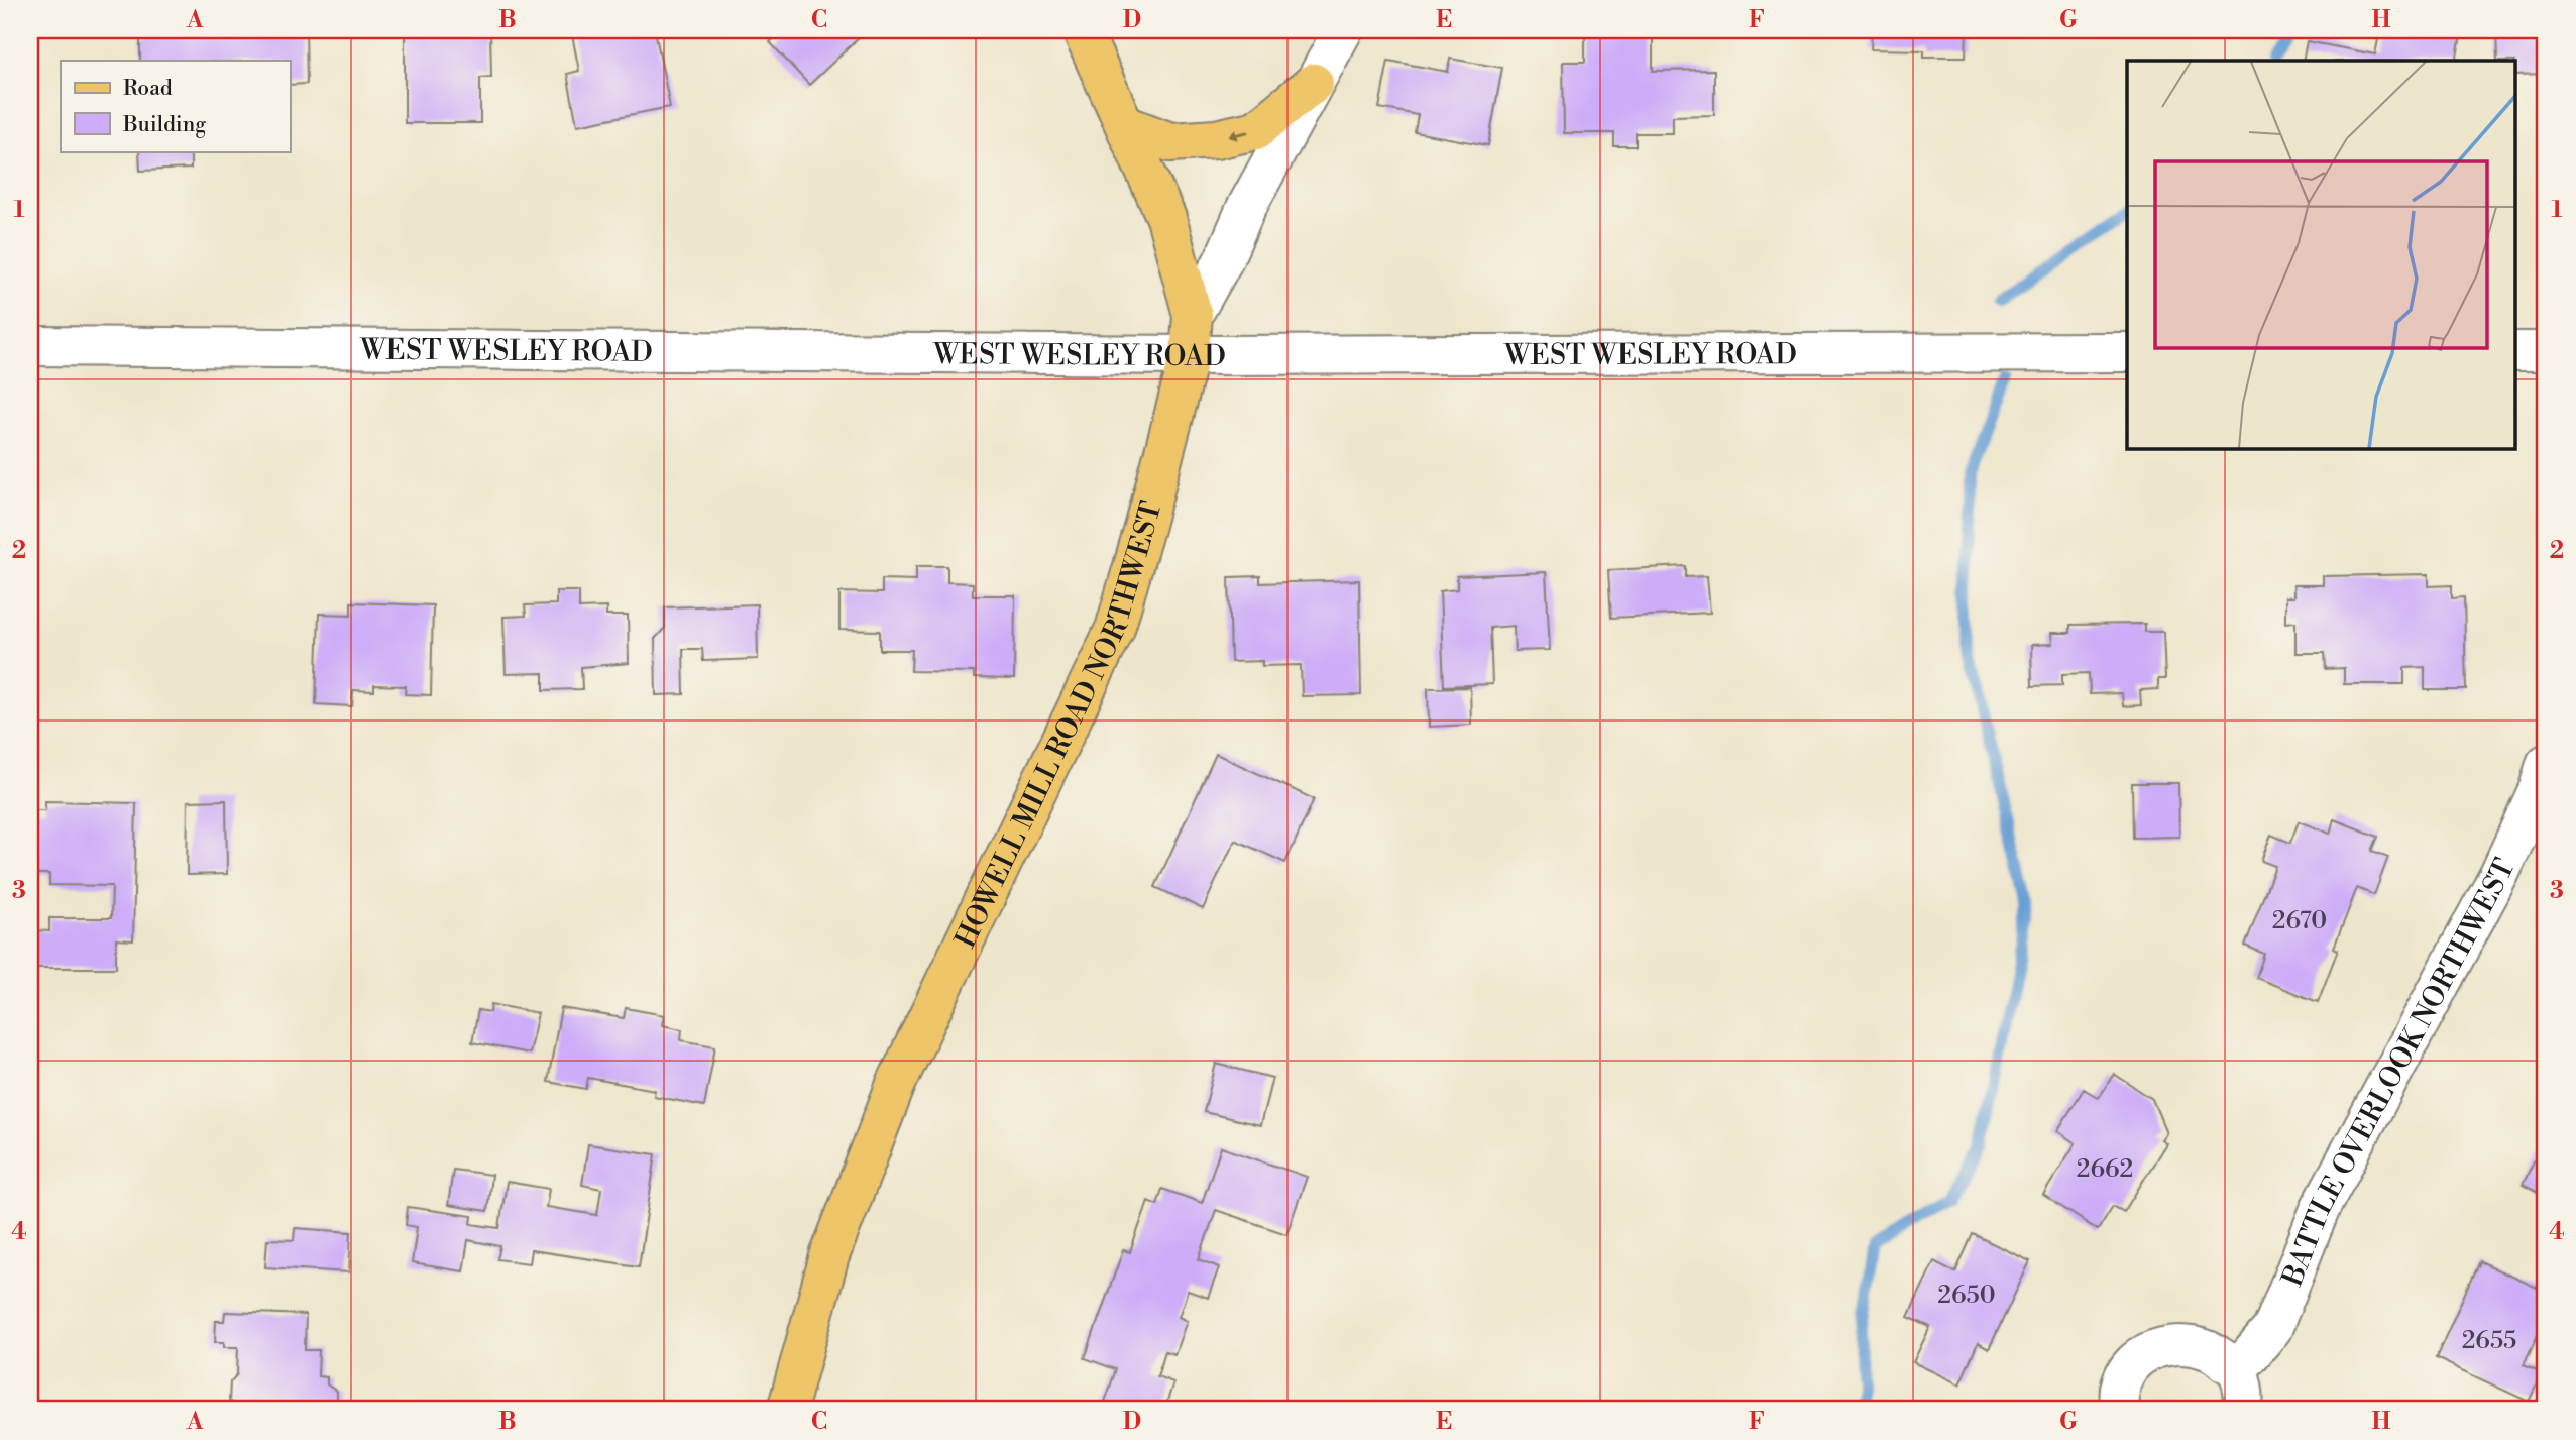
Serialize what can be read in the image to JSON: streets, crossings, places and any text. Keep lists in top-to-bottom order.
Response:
{
  "streets": {
    "main road": ["HOWELL MILL ROAD NORTHWEST"],
    "street": ["WEST WESLEY ROAD", "BATTLE OVERLOOK NORTHWEST"]
  },
  "crossings": [
    ["WEST WESLEY ROAD", "HOWELL MILL ROAD NORTHWEST"]
  ],
  "house_numbers": [
    "2670",
    "2662",
    "2650",
    "2655"
  ],
  "legend": ["Road", "Building"],
  "grid": {
    "columns": [
      "A",
      "B",
      "C",
      "D",
      "E",
      "F",
      "G",
      "H"
    ],
    "rows": [
      "1",
      "2",
      "3",
      "4"
    ]
  }
}
